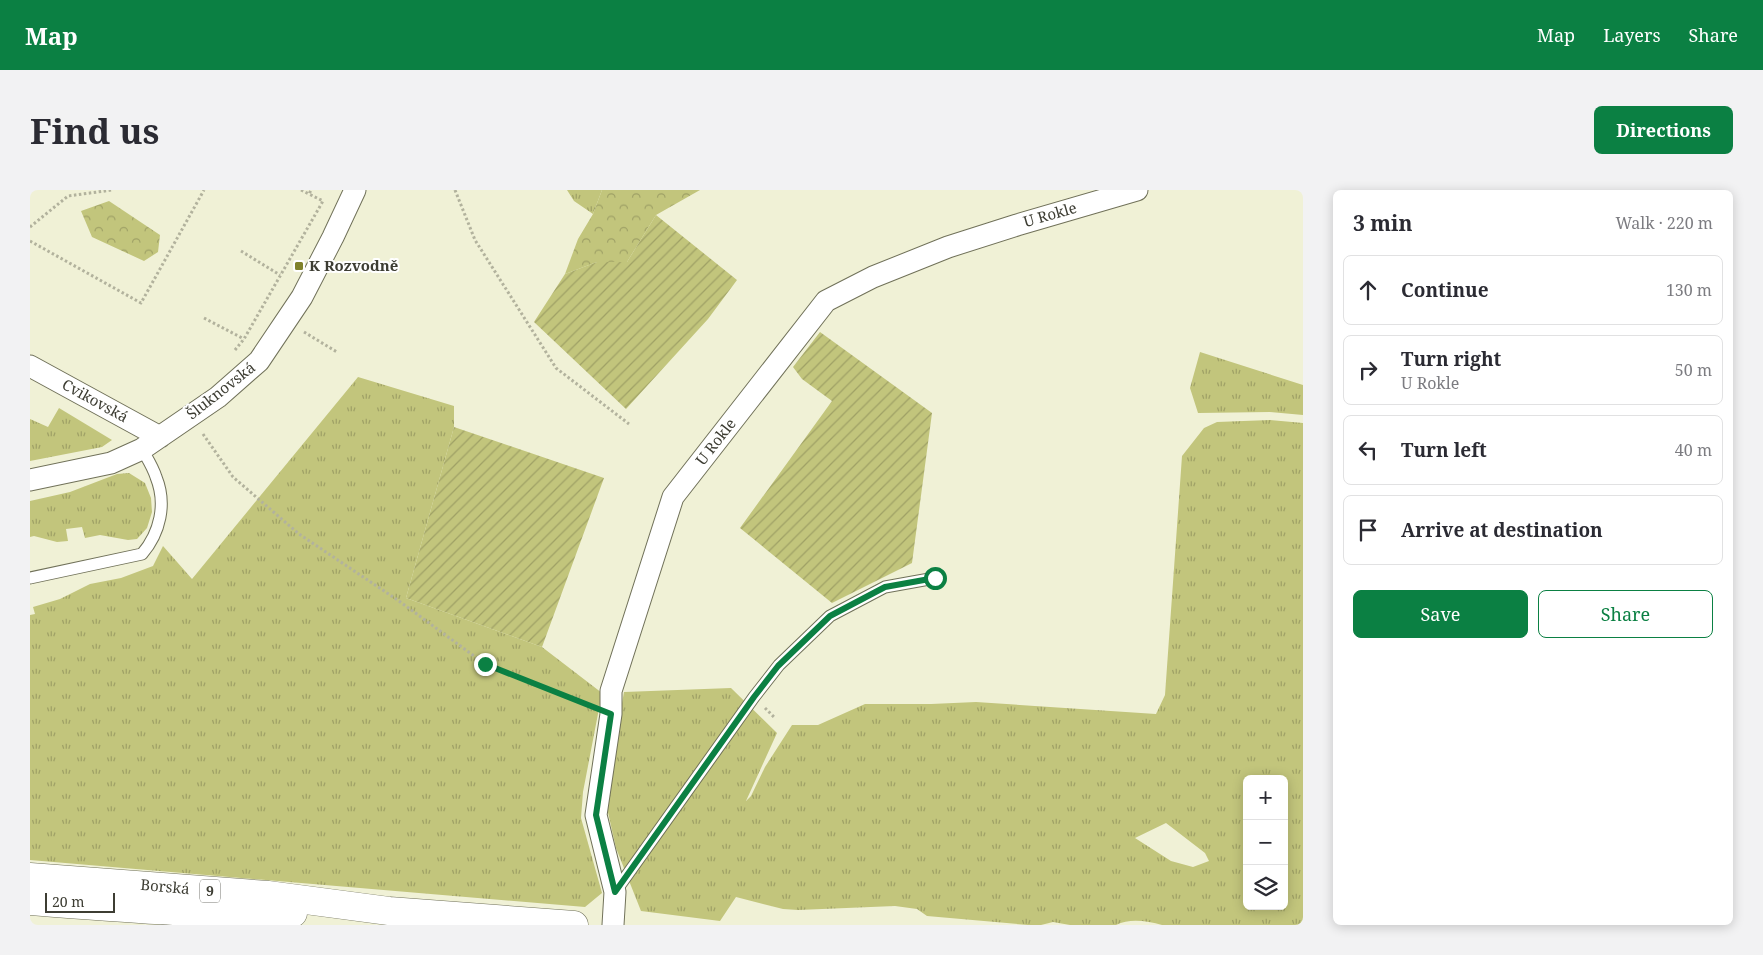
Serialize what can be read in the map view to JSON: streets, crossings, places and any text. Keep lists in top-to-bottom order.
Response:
{
  "streets": {
    "main road": ["Borská", "9"],
    "street": ["U Rokle", "Šluknovská", "Cvikovská"]
  },
  "crossings": [
    ["Šluknovská", "Cvikovská"]
  ],
  "places": {
    "transit": ["K Rozvodně"]
  },
  "scale_bar": "20 m",
  "page": {
    "header": "Map",
    "nav": ["Map", "Layers", "Share"],
    "buttons": [
      "Directions",
      ["Save", "Share"]
    ],
    "title": "Find us",
    "heading": ["3 min", "Walk · 220 m"],
    "list": [
      ["Continue", "130 m"],
      ["Turn right", "U Rokle", "50 m"],
      ["Turn left", "40 m"],
      "Arrive at destination"
    ],
    "map_buttons": ["+", "−"],
    "scale": "20 m"
  }
}
